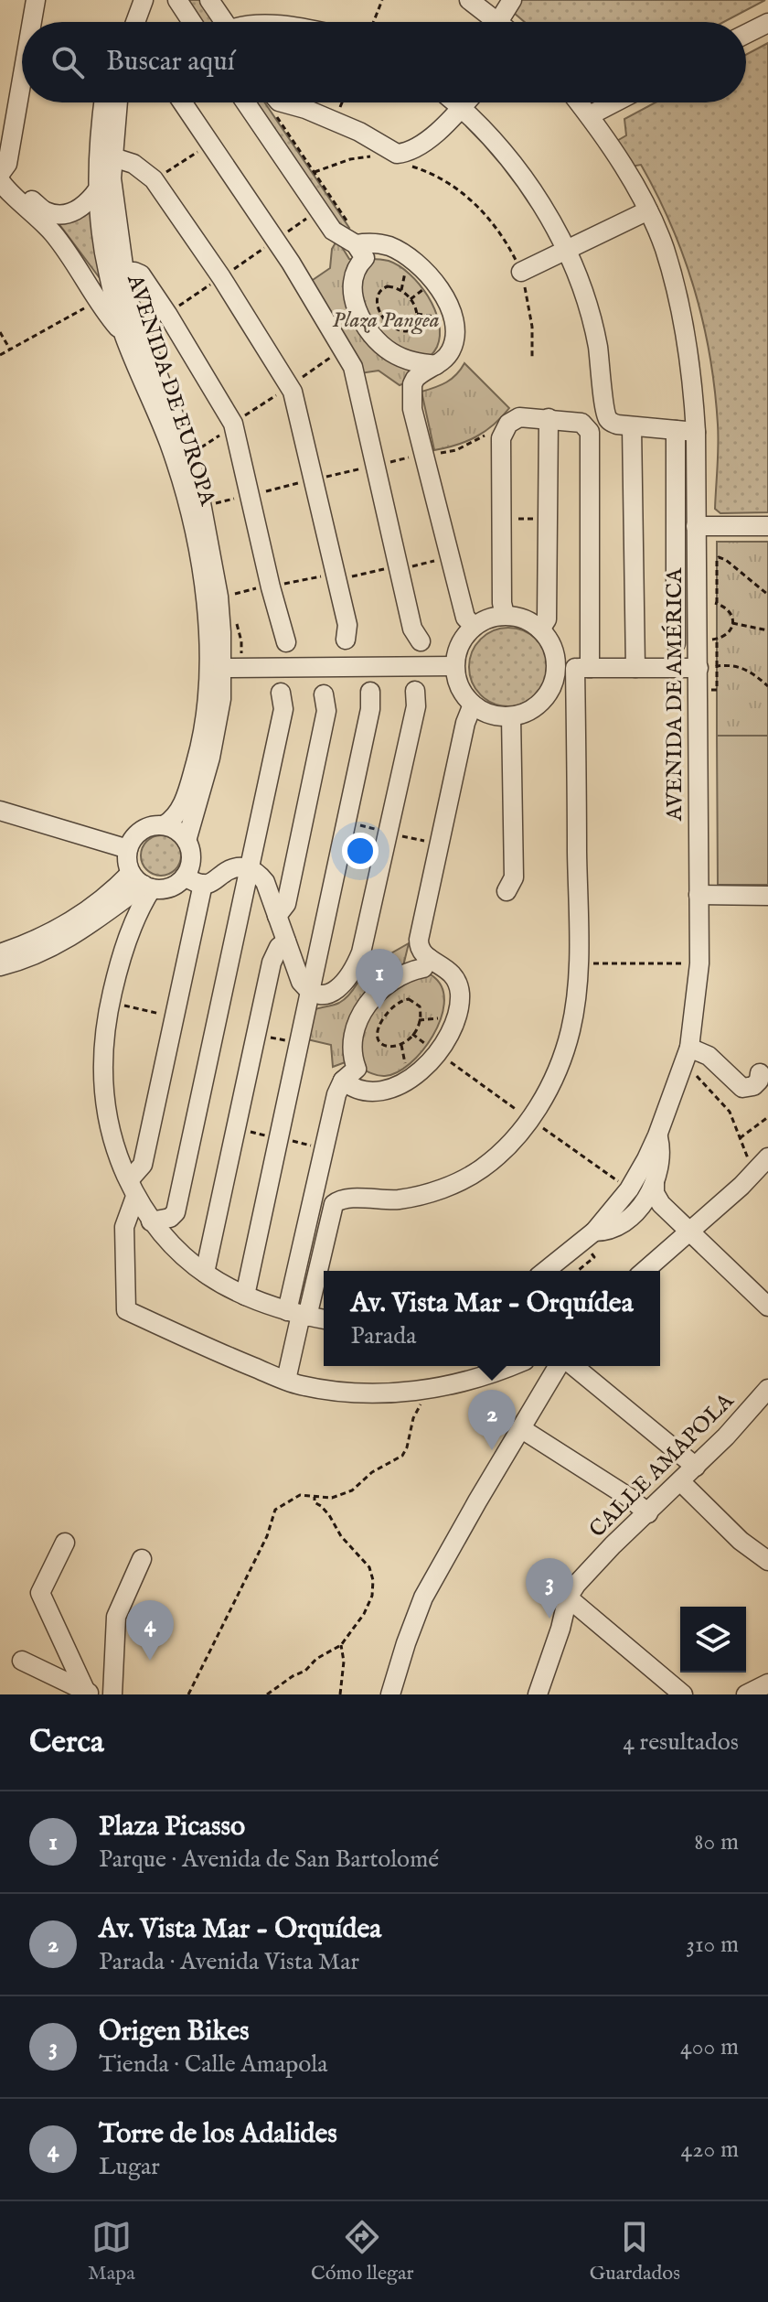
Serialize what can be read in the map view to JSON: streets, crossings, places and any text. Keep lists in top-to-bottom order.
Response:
{
  "streets": {
    "street": ["AVENIDA DE EUROPA", "AVENIDA DE AMÉRICA", "CALLE AMAPOLA"]
  },
  "parks": ["Plaza Pangea"],
  "page": {
    "search": "Buscar aquí",
    "pins": [
      "1",
      "2",
      "3",
      "4"
    ],
    "popup": ["Av. Vista Mar - Orquídea", "Parada"],
    "heading": ["Cerca", "4 resultados"],
    "list": [
      {
        "mark": "1",
        "name": "Plaza Picasso",
        "note": "Parque · Avenida de San Bartolomé",
        "value": "80 m"
      },
      {
        "mark": "2",
        "name": "Av. Vista Mar - Orquídea",
        "note": "Parada · Avenida Vista Mar",
        "value": "310 m"
      },
      {
        "mark": "3",
        "name": "Origen Bikes",
        "note": "Tienda · Calle Amapola",
        "value": "400 m"
      },
      {
        "mark": "4",
        "name": "Torre de los Adalides",
        "note": "Lugar",
        "value": "420 m"
      }
    ],
    "nav": ["Mapa", "Cómo llegar", "Guardados"]
  }
}
